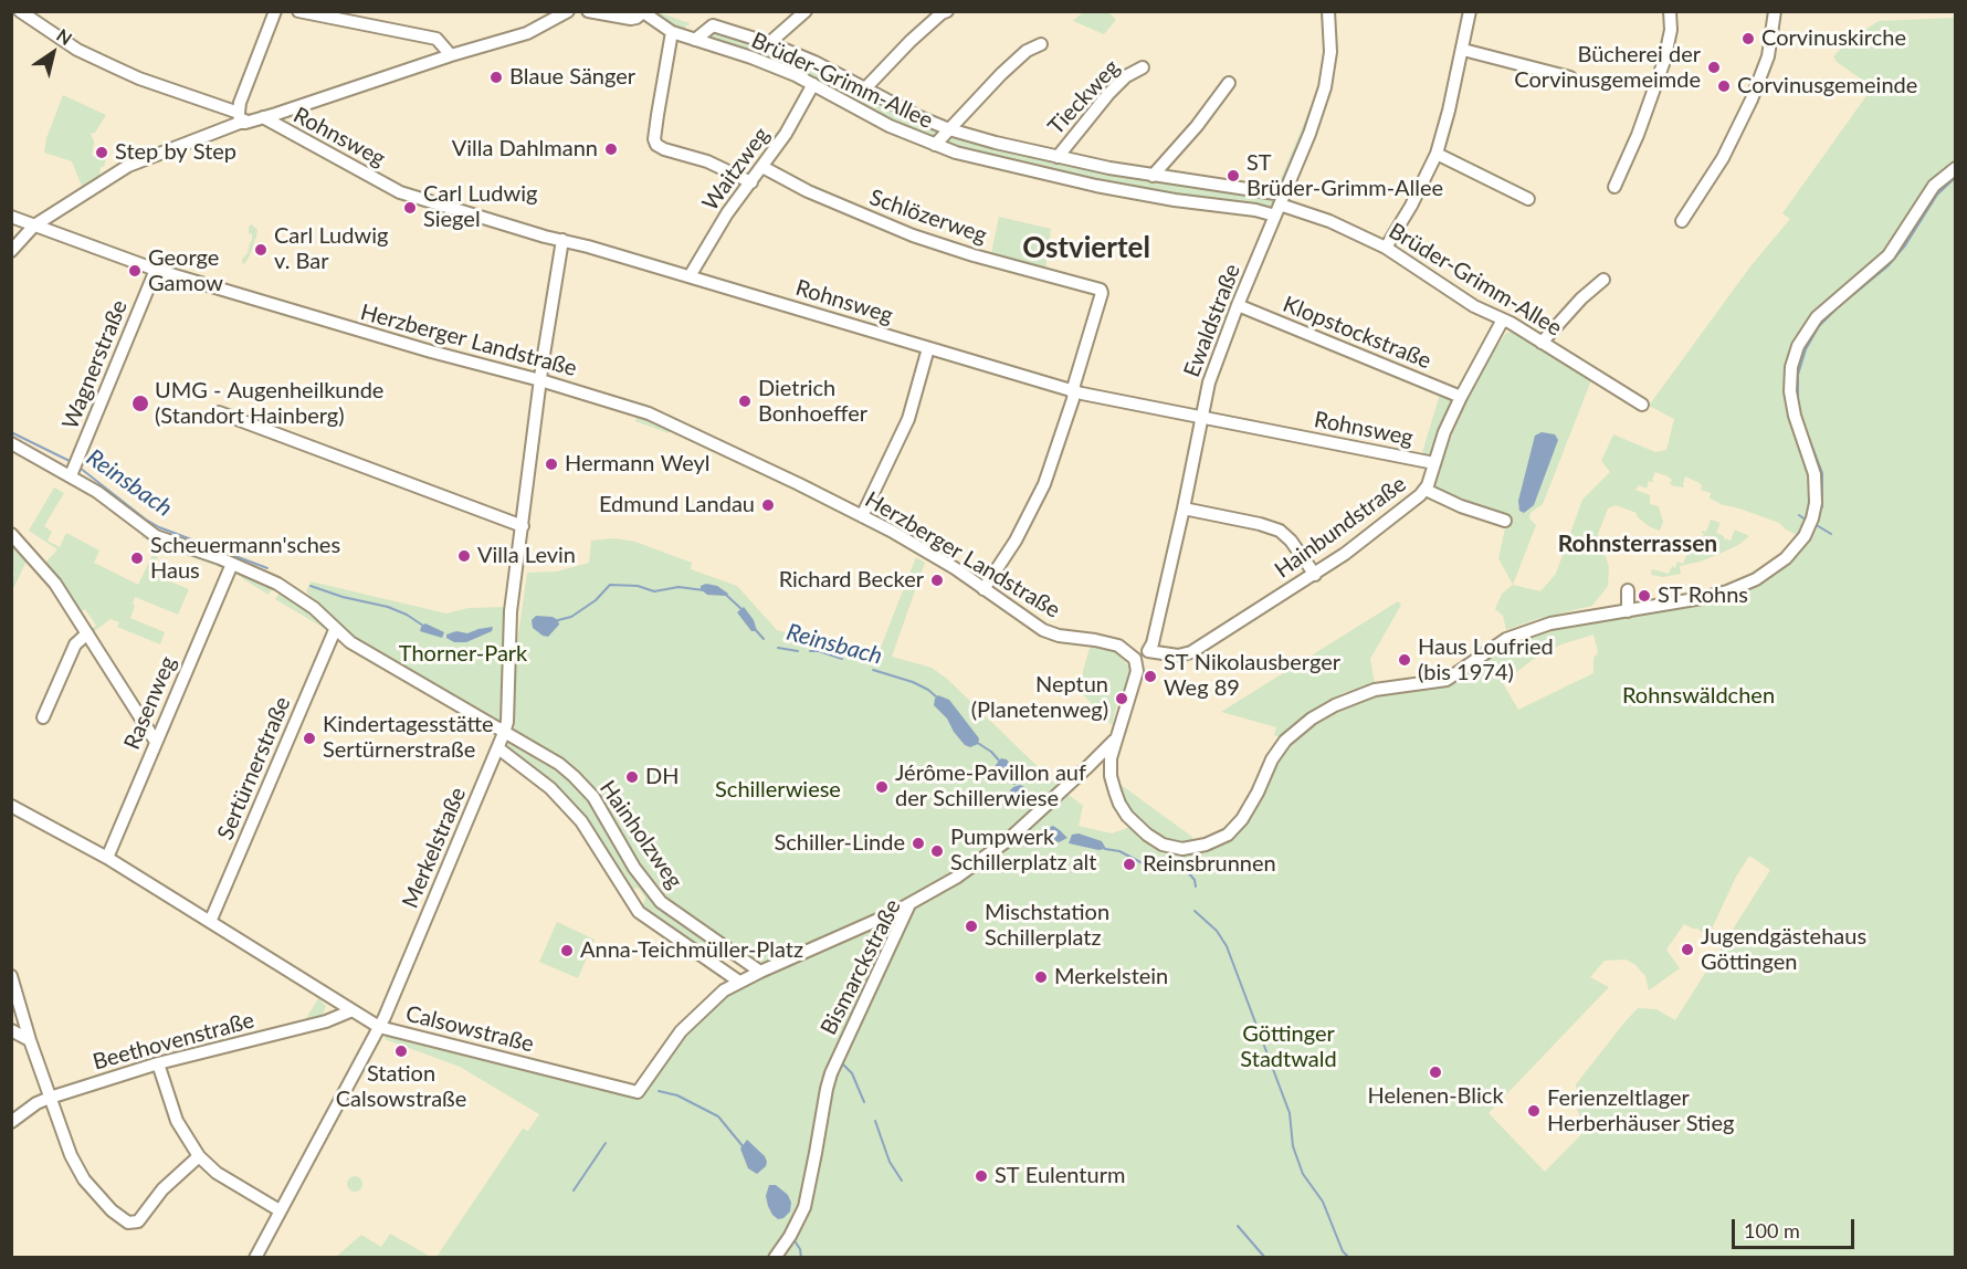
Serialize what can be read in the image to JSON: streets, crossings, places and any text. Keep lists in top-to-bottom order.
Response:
{
  "streets": {
    "street": [
      "Brüder-Grimm-Allee",
      "Tieckweg",
      "Rohnsweg",
      "Waitzweg",
      "Schlözerweg",
      "Ewaldstraße",
      "Klopstockstraße",
      "Herzberger Landstraße",
      "Wagnerstraße",
      "Hainbundstraße",
      "Rasenweg",
      "Sertürnerstraße",
      "Hainholzweg",
      "Merkelstraße",
      "Bismarckstraße",
      "Calsowstraße",
      "Beethovenstraße"
    ]
  },
  "crossings": [
    ["Brüder-Grimm-Allee", "Tieckweg"],
    ["Brüder-Grimm-Allee", "Waitzweg"],
    ["Brüder-Grimm-Allee", "Ewaldstraße"],
    ["Brüder-Grimm-Allee", "Hainbundstraße"],
    ["Rohnsweg", "Waitzweg"],
    ["Rohnsweg", "Schlözerweg"],
    ["Rohnsweg", "Ewaldstraße"],
    ["Rohnsweg", "Hainbundstraße"],
    ["Rohnsweg", "Merkelstraße"],
    ["Waitzweg", "Schlözerweg"],
    ["Ewaldstraße", "Klopstockstraße"],
    ["Ewaldstraße", "Hainbundstraße"],
    ["Klopstockstraße", "Hainbundstraße"],
    ["Herzberger Landstraße", "Wagnerstraße"],
    ["Herzberger Landstraße", "Merkelstraße"],
    ["Wagnerstraße", "Hainholzweg"],
    ["Rasenweg", "Hainholzweg"],
    ["Rasenweg", "Calsowstraße"],
    ["Sertürnerstraße", "Hainholzweg"],
    ["Sertürnerstraße", "Calsowstraße"],
    ["Hainholzweg", "Merkelstraße"],
    ["Hainholzweg", "Calsowstraße"],
    ["Merkelstraße", "Calsowstraße"],
    ["Bismarckstraße", "Calsowstraße"],
    ["Calsowstraße", "Beethovenstraße"]
  ],
  "districts": ["Ostviertel", "Rohnsterrassen"],
  "water": ["Reinsbach"],
  "parks": [
    "Thorner-Park",
    "Rohnswäldchen",
    "Schillerwiese",
    "Göttinger Stadtwald"
  ],
  "places": [
    "Corvinuskirche",
    "Bücherei der Corvinusgemeimde",
    "Blaue Sänger",
    "Corvinusgemeinde",
    "Villa Dahlmann",
    "Step by Step",
    "ST Brüder-Grimm-Allee",
    "Carl Ludwig Siegel",
    "Carl Ludwig v. Bar",
    "George Gamow",
    "Dietrich Bonhoeffer",
    "UMG - Augenheilkunde (Standort Hainberg)",
    "Hermann Weyl",
    "Edmund Landau",
    "Villa Levin",
    "Scheuermann'sches Haus",
    "Richard Becker",
    "ST Rohns",
    "Haus Loufried (bis 1974)",
    "ST Nikolausberger Weg 89",
    "Neptun (Planetenweg)",
    "Kindertagesstätte Sertürnerstraße",
    "DH",
    "Jérôme-Pavillon auf der Schillerwiese",
    "Schiller-Linde",
    "Pumpwerk Schillerplatz alt",
    "Reinsbrunnen",
    "Mischstation Schillerplatz",
    "Jugendgästehaus Göttingen",
    "Anna-Teichmüller-Platz",
    "Merkelstein",
    "Station Calsowstraße",
    "Helenen-Blick",
    "Ferienzeltlager Herberhäuser Stieg",
    "ST Eulenturm"
  ],
  "scale_bar": "100 m",
  "north": "top right"
}
